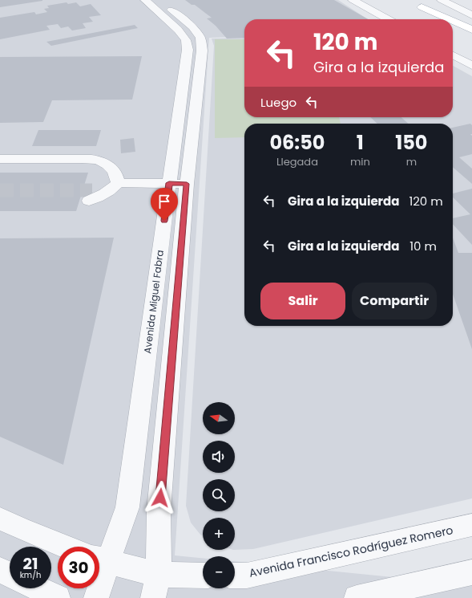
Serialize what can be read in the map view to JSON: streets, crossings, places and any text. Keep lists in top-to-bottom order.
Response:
{
  "streets": {
    "street": ["Avenida Miguel Fabra", "Avenida Francisco Rodríguez Romero"]
  },
  "north": "left",
  "page": {
    "turn": ["120 m", "Gira a la izquierda"],
    "then": "Luego",
    "eta": [
      "06:50",
      "Llegada",
      "1",
      "min",
      "150",
      "m"
    ],
    "list": [
      {
        "name": "Gira a la izquierda",
        "value": "120 m"
      },
      {
        "name": "Gira a la izquierda",
        "value": "10 m"
      }
    ],
    "buttons": ["Salir", "Compartir"],
    "map_buttons": ["+", "−"],
    "speed": "21 km/h",
    "limit": "30"
  }
}
